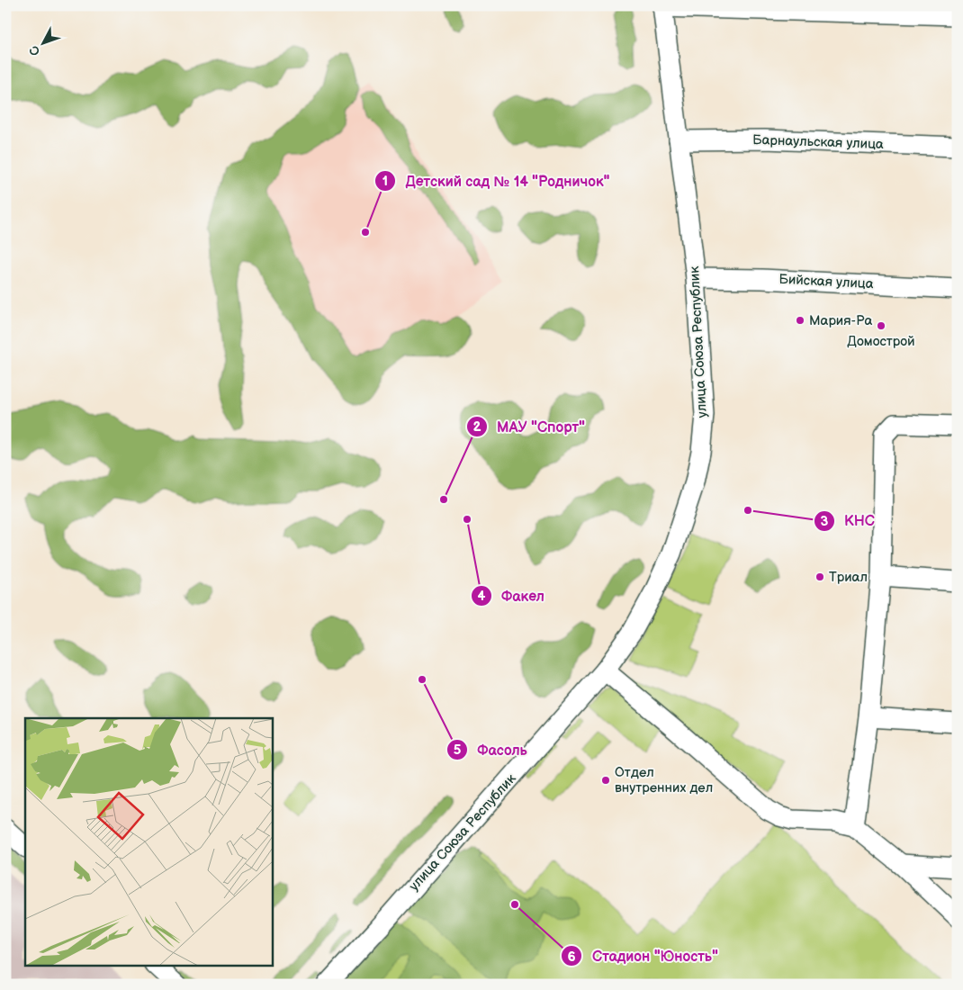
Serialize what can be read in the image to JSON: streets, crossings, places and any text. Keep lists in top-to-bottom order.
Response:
{
  "streets": {
    "street": ["Барнаульская улица", "Бийская улица", "улица Союза Республик"]
  },
  "crossings": [
    ["Барнаульская улица", "улица Союза Республик"],
    ["Бийская улица", "улица Союза Республик"]
  ],
  "places": [
    "Детский сад № 14 \"Родничок\"",
    "Мария-Ра",
    "Домострой",
    "МАУ \"Спорт\"",
    "КНС",
    "Факел",
    "Триал",
    "Фасоль",
    "Отдел внутренних дел",
    "Стадион \"Юность\""
  ],
  "north": "bottom left"
}
